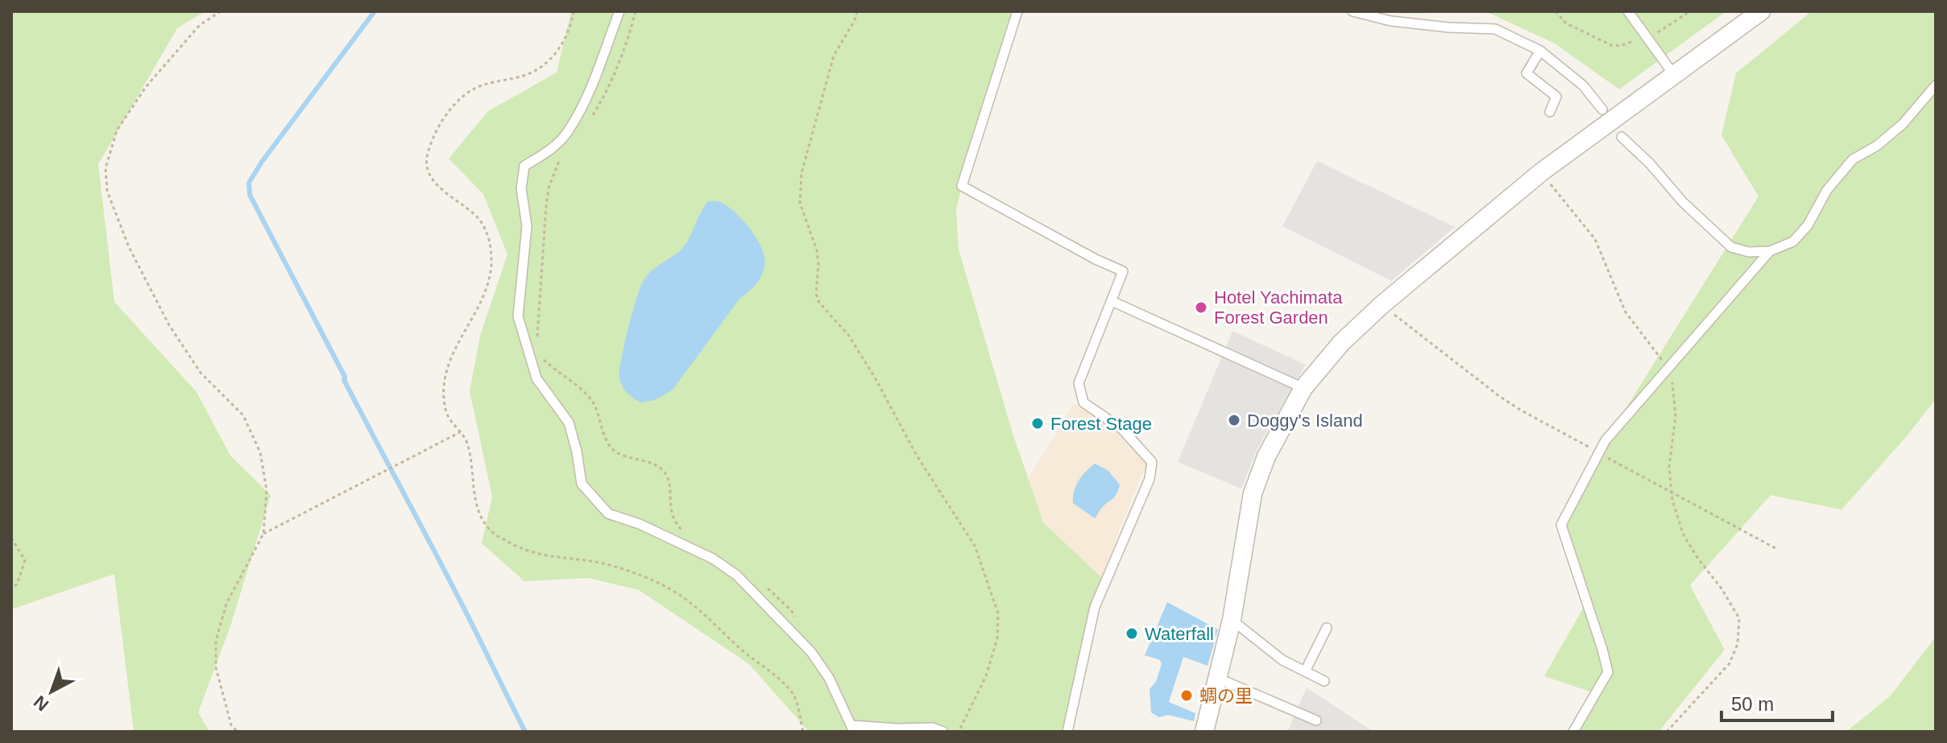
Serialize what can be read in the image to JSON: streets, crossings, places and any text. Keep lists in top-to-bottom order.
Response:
{
  "places": [
    "Hotel Yachimata Forest Garden",
    "Doggy's Island",
    "Forest Stage",
    "Waterfall",
    "蜩の里"
  ],
  "scale_bar": "50 m",
  "north": "bottom left"
}
